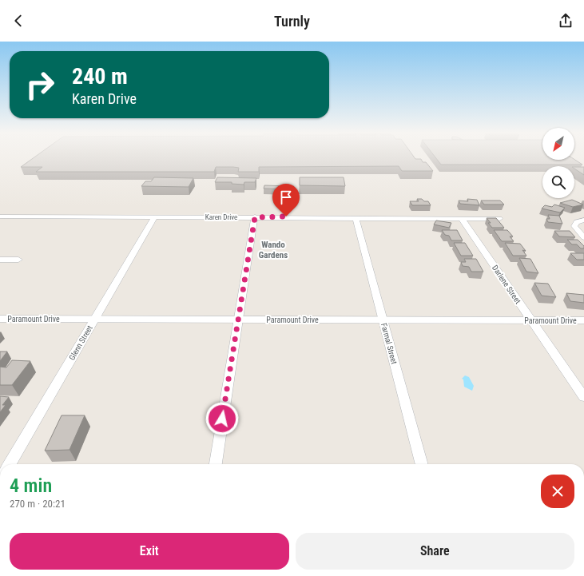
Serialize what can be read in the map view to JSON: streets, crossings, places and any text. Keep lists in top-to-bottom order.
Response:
{
  "streets": {
    "street": [
      "Karen Drive",
      "Darlene Street",
      "Paramount Drive",
      "Glenn Street",
      "Farmal Street"
    ]
  },
  "crossings": [
    ["Karen Drive", "Darlene Street"],
    ["Karen Drive", "Glenn Street"],
    ["Karen Drive", "Farmal Street"],
    ["Darlene Street", "Paramount Drive"],
    ["Paramount Drive", "Glenn Street"],
    ["Paramount Drive", "Farmal Street"]
  ],
  "districts": ["Wando Gardens"],
  "north": "bottom left",
  "page": {
    "header": "Turnly",
    "turn": ["240 m", "Karen Drive"],
    "heading": ["4 min", "270 m · 20:21"],
    "buttons": ["Exit", "Share"]
  }
}
